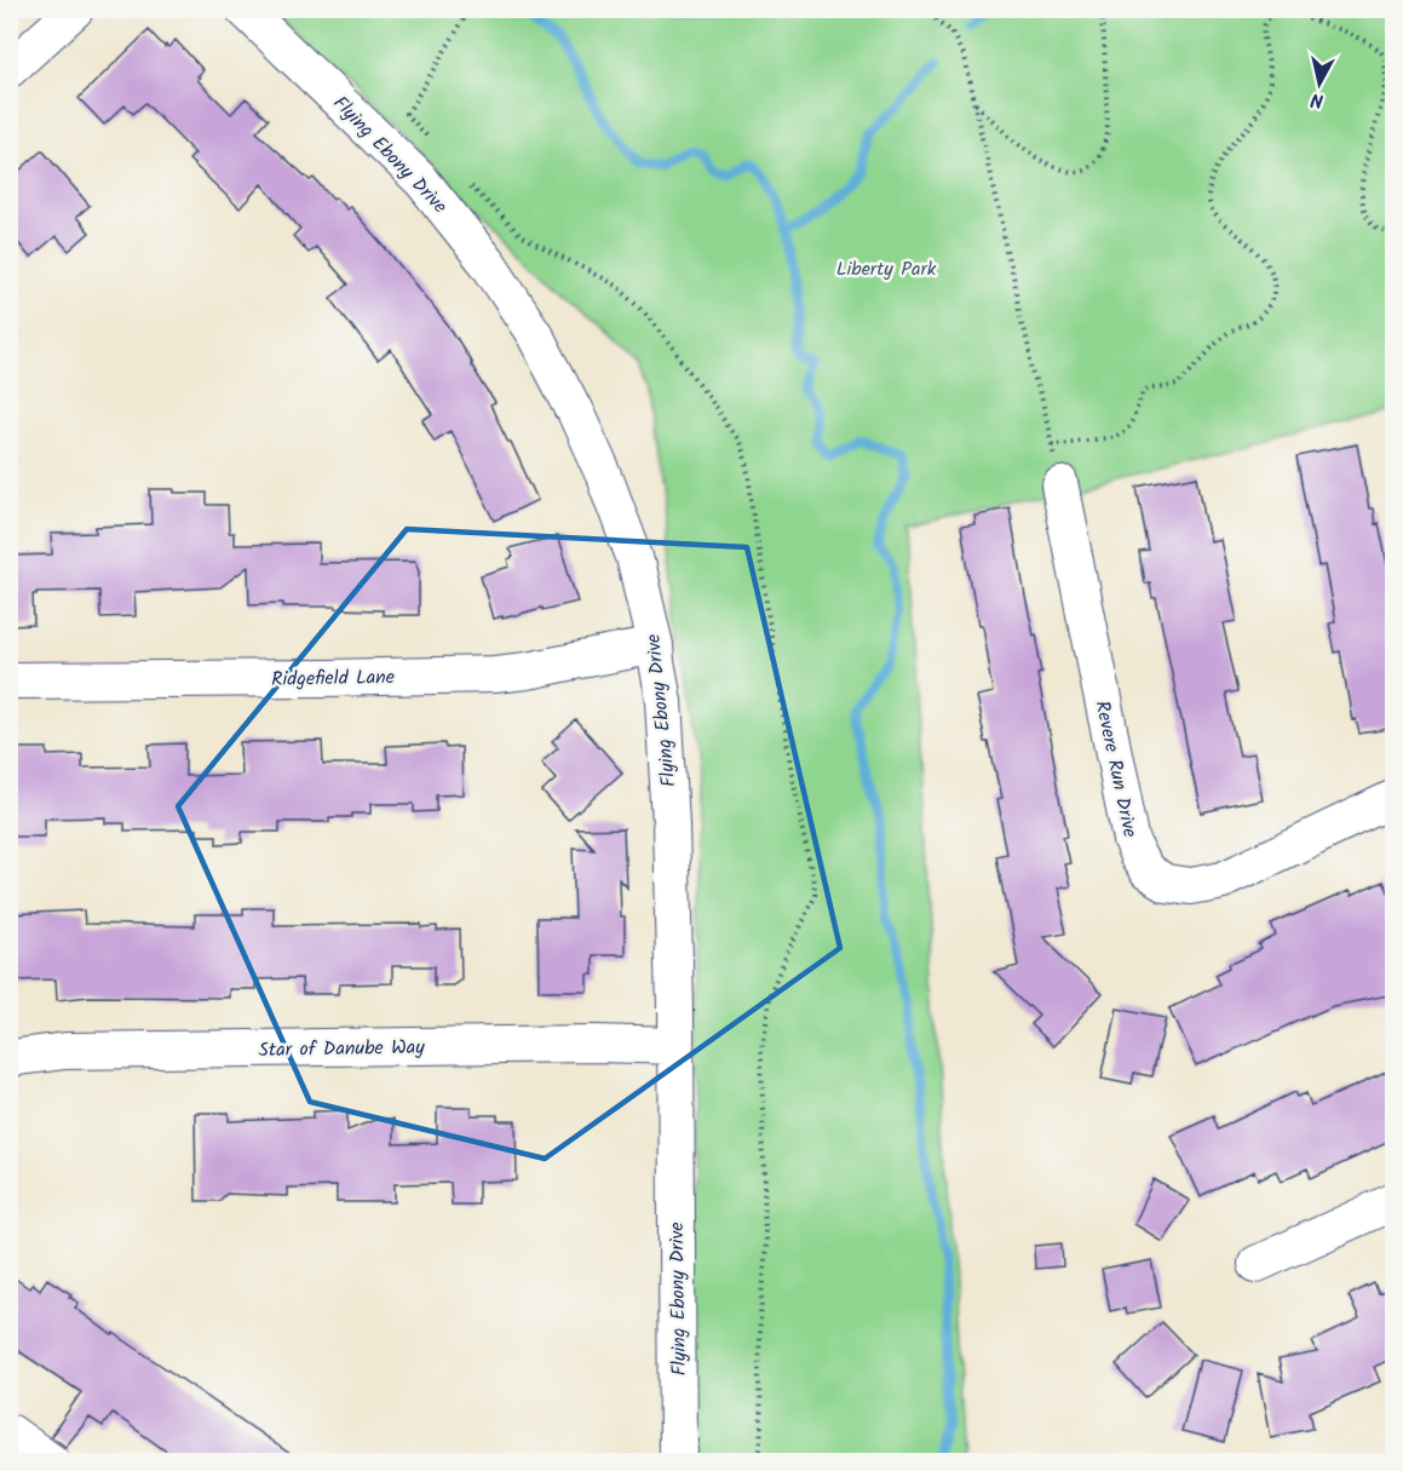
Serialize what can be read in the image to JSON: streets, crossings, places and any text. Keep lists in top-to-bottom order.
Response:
{
  "streets": {
    "street": [
      "Flying Ebony Drive",
      "Ridgefield Lane",
      "Revere Run Drive",
      "Star of Danube Way"
    ]
  },
  "crossings": [
    ["Flying Ebony Drive", "Ridgefield Lane"],
    ["Flying Ebony Drive", "Star of Danube Way"]
  ],
  "parks": ["Liberty Park"],
  "north": "bottom"
}
